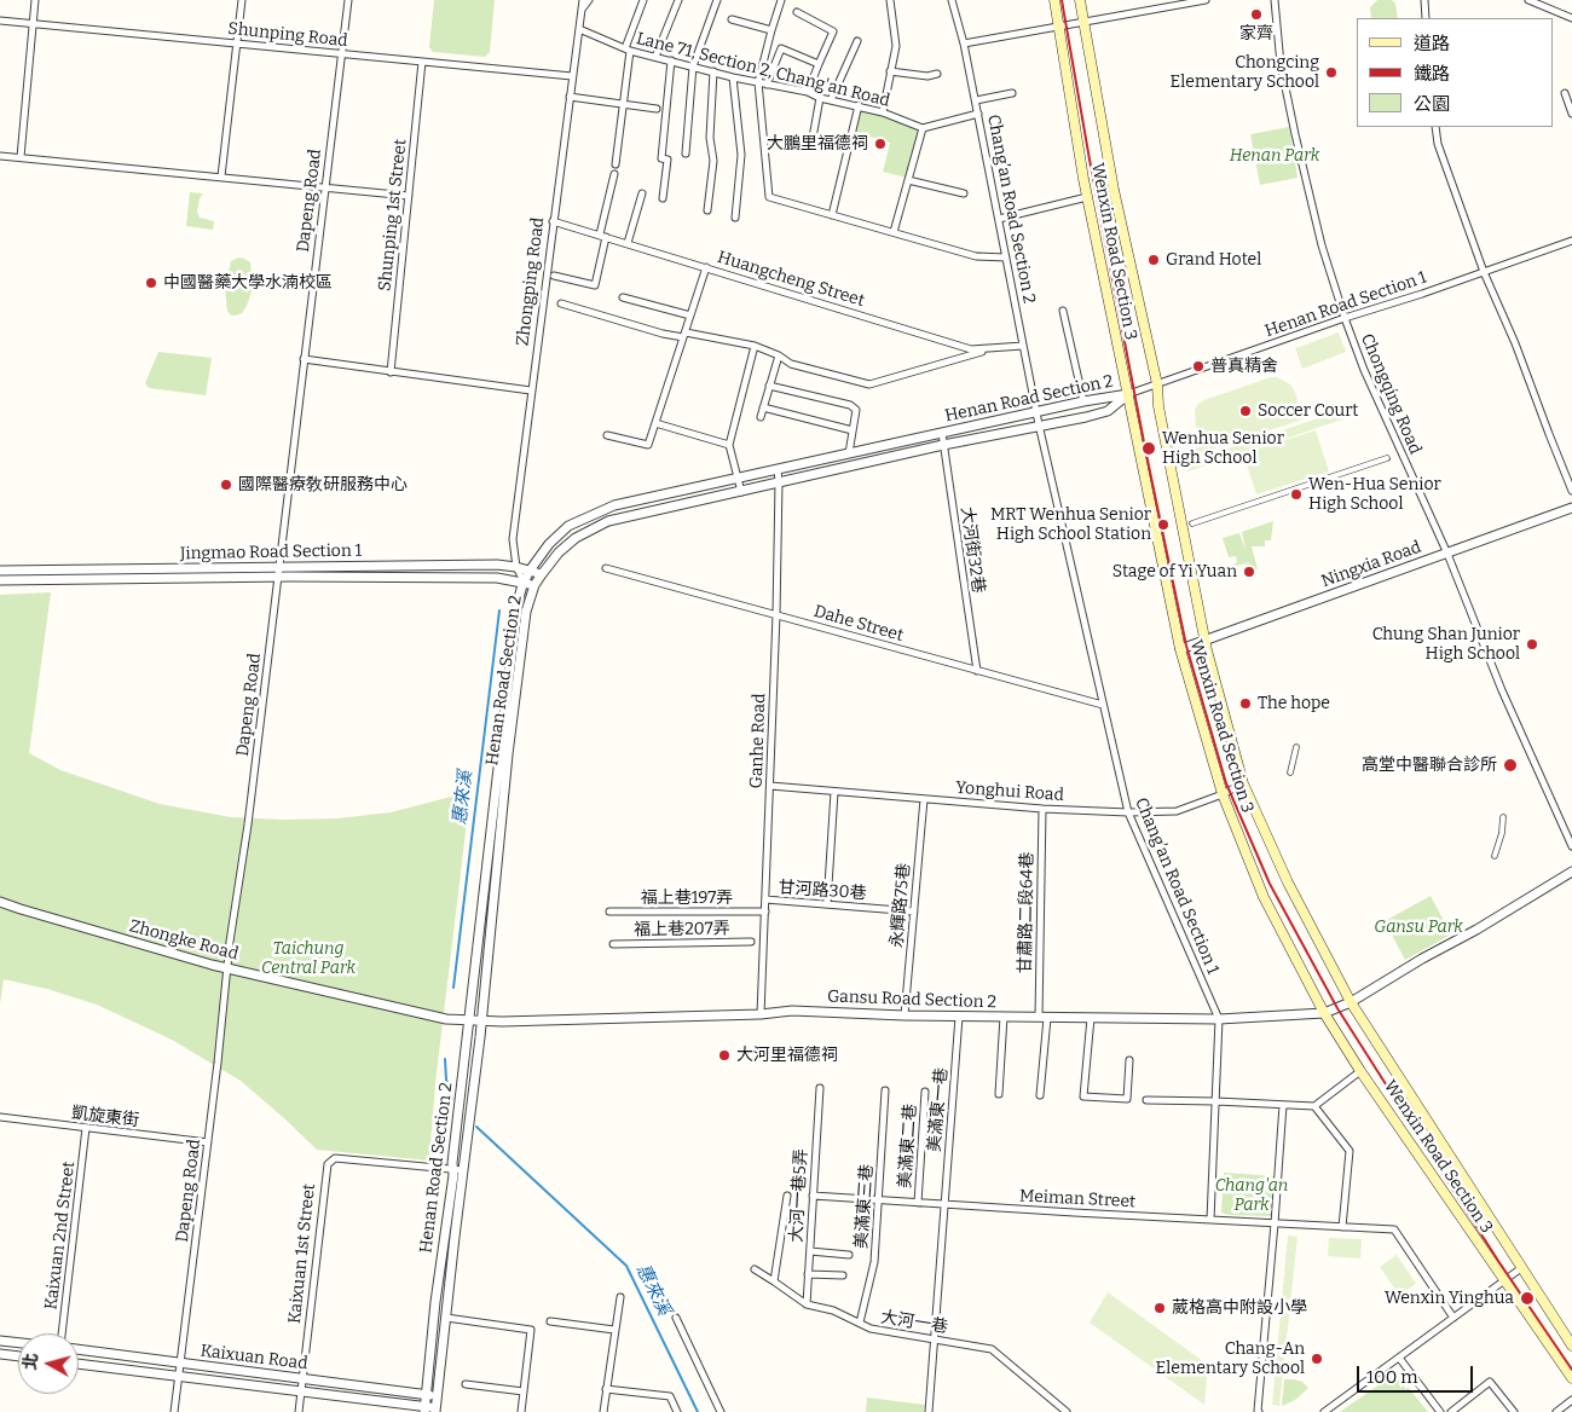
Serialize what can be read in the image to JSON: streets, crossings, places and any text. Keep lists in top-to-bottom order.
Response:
{
  "streets": {
    "main road": ["Wenxin Road Section 3"],
    "street": [
      "Shunping Road",
      "Lane 71, Section 2, Chang'an Road",
      "Dapeng Road",
      "Chang’an Road Section 2",
      "Shunping 1st Street",
      "Huangcheng Street",
      "Zhongping Road",
      "Henan Road Section 1",
      "Chongqing Road",
      "Henan Road Section 2",
      "大河街32巷",
      "Jingmao Road Section 1",
      "Ningxia Road",
      "Dahe Street",
      "Ganhe Road",
      "Yonghui Road",
      "Chang’an Road Section 1",
      "甘河路30巷",
      "福上巷197弄",
      "永輝路75巷",
      "甘肅路二段64巷",
      "福上巷207弄",
      "Zhongke Road",
      "Gansu Road Section 2",
      "美滿東一巷",
      "凱旋東街",
      "美滿東二巷",
      "大河一巷5弄",
      "Meiman Street",
      "美滿東三巷",
      "Kaixuan 2nd Street",
      "Kaixuan 1st Street",
      "大河一巷",
      "Kaixuan Road"
    ]
  },
  "crossings": [
    ["Shunping Road", "Dapeng Road"],
    ["Shunping Road", "Shunping 1st Street"],
    ["Shunping Road", "Zhongping Road"],
    ["Lane 71, Section 2, Chang'an Road", "Zhongping Road"],
    ["Dapeng Road", "Jingmao Road Section 1"],
    ["Dapeng Road", "Zhongke Road"],
    ["Dapeng Road", "凱旋東街"],
    ["Dapeng Road", "Kaixuan Road"],
    ["Chang’an Road Section 2", "Huangcheng Street"],
    ["Chang’an Road Section 2", "Henan Road Section 2"],
    ["Chang’an Road Section 2", "Chang’an Road Section 1"],
    ["Wenxin Road Section 3", "Henan Road Section 1"],
    ["Wenxin Road Section 3", "Henan Road Section 2"],
    ["Wenxin Road Section 3", "Ningxia Road"],
    ["Wenxin Road Section 3", "Yonghui Road"],
    ["Wenxin Road Section 3", "Gansu Road Section 2"],
    ["Huangcheng Street", "Zhongping Road"],
    ["Zhongping Road", "Jingmao Road Section 1"],
    ["Henan Road Section 1", "Chongqing Road"],
    ["Henan Road Section 1", "Henan Road Section 2"],
    ["Chongqing Road", "Ningxia Road"],
    ["Henan Road Section 2", "大河街32巷"],
    ["Henan Road Section 2", "Jingmao Road Section 1"],
    ["Henan Road Section 2", "Ganhe Road"],
    ["Henan Road Section 2", "Chang’an Road Section 1"],
    ["Henan Road Section 2", "Zhongke Road"],
    ["Henan Road Section 2", "Gansu Road Section 2"],
    ["Henan Road Section 2", "Kaixuan 1st Street"],
    ["Henan Road Section 2", "Kaixuan Road"],
    ["大河街32巷", "Dahe Street"],
    ["Dahe Street", "Ganhe Road"],
    ["Dahe Street", "Chang’an Road Section 1"],
    ["Ganhe Road", "Yonghui Road"],
    ["Ganhe Road", "甘河路30巷"],
    ["Ganhe Road", "福上巷197弄"],
    ["Ganhe Road", "Gansu Road Section 2"],
    ["Yonghui Road", "Chang’an Road Section 1"],
    ["Yonghui Road", "永輝路75巷"],
    ["Yonghui Road", "甘肅路二段64巷"],
    ["Chang’an Road Section 1", "Gansu Road Section 2"],
    ["Chang’an Road Section 1", "Meiman Street"],
    ["甘河路30巷", "永輝路75巷"],
    ["永輝路75巷", "Gansu Road Section 2"],
    ["甘肅路二段64巷", "Gansu Road Section 2"],
    ["Zhongke Road", "Gansu Road Section 2"],
    ["Gansu Road Section 2", "美滿東一巷"],
    ["美滿東一巷", "Meiman Street"],
    ["美滿東一巷", "大河一巷"],
    ["凱旋東街", "Kaixuan 2nd Street"],
    ["美滿東二巷", "Meiman Street"],
    ["大河一巷5弄", "Meiman Street"],
    ["大河一巷5弄", "大河一巷"],
    ["Meiman Street", "美滿東三巷"],
    ["美滿東三巷", "大河一巷"],
    ["Kaixuan 1st Street", "Kaixuan Road"]
  ],
  "water": ["惠來溪"],
  "parks": [
    "Henan Park",
    "Gansu Park",
    "Taichung Central Park",
    "Chang'an Park"
  ],
  "places": [
    "家齊",
    "Chongcing Elementary School",
    "大鵬里福德祠",
    "Grand Hotel",
    "中國醫藥大學水湳校區",
    "普真精舍",
    "Soccer Court",
    "Wenhua Senior High School",
    "國際醫療敎研服務中心",
    "Wen-Hua Senior High School",
    "MRT Wenhua Senior High School Station",
    "Stage of Yi Yuan",
    "Chung Shan Junior High School",
    "The hope",
    "高堂中醫聯合診所",
    "大河里福德祠",
    "Wenxin Yinghua",
    "葳格高中附設小學",
    "Chang-An Elementary School"
  ],
  "legend": ["道路", "鐵路", "公園"],
  "scale_bar": "100 m",
  "north": "left"
}
